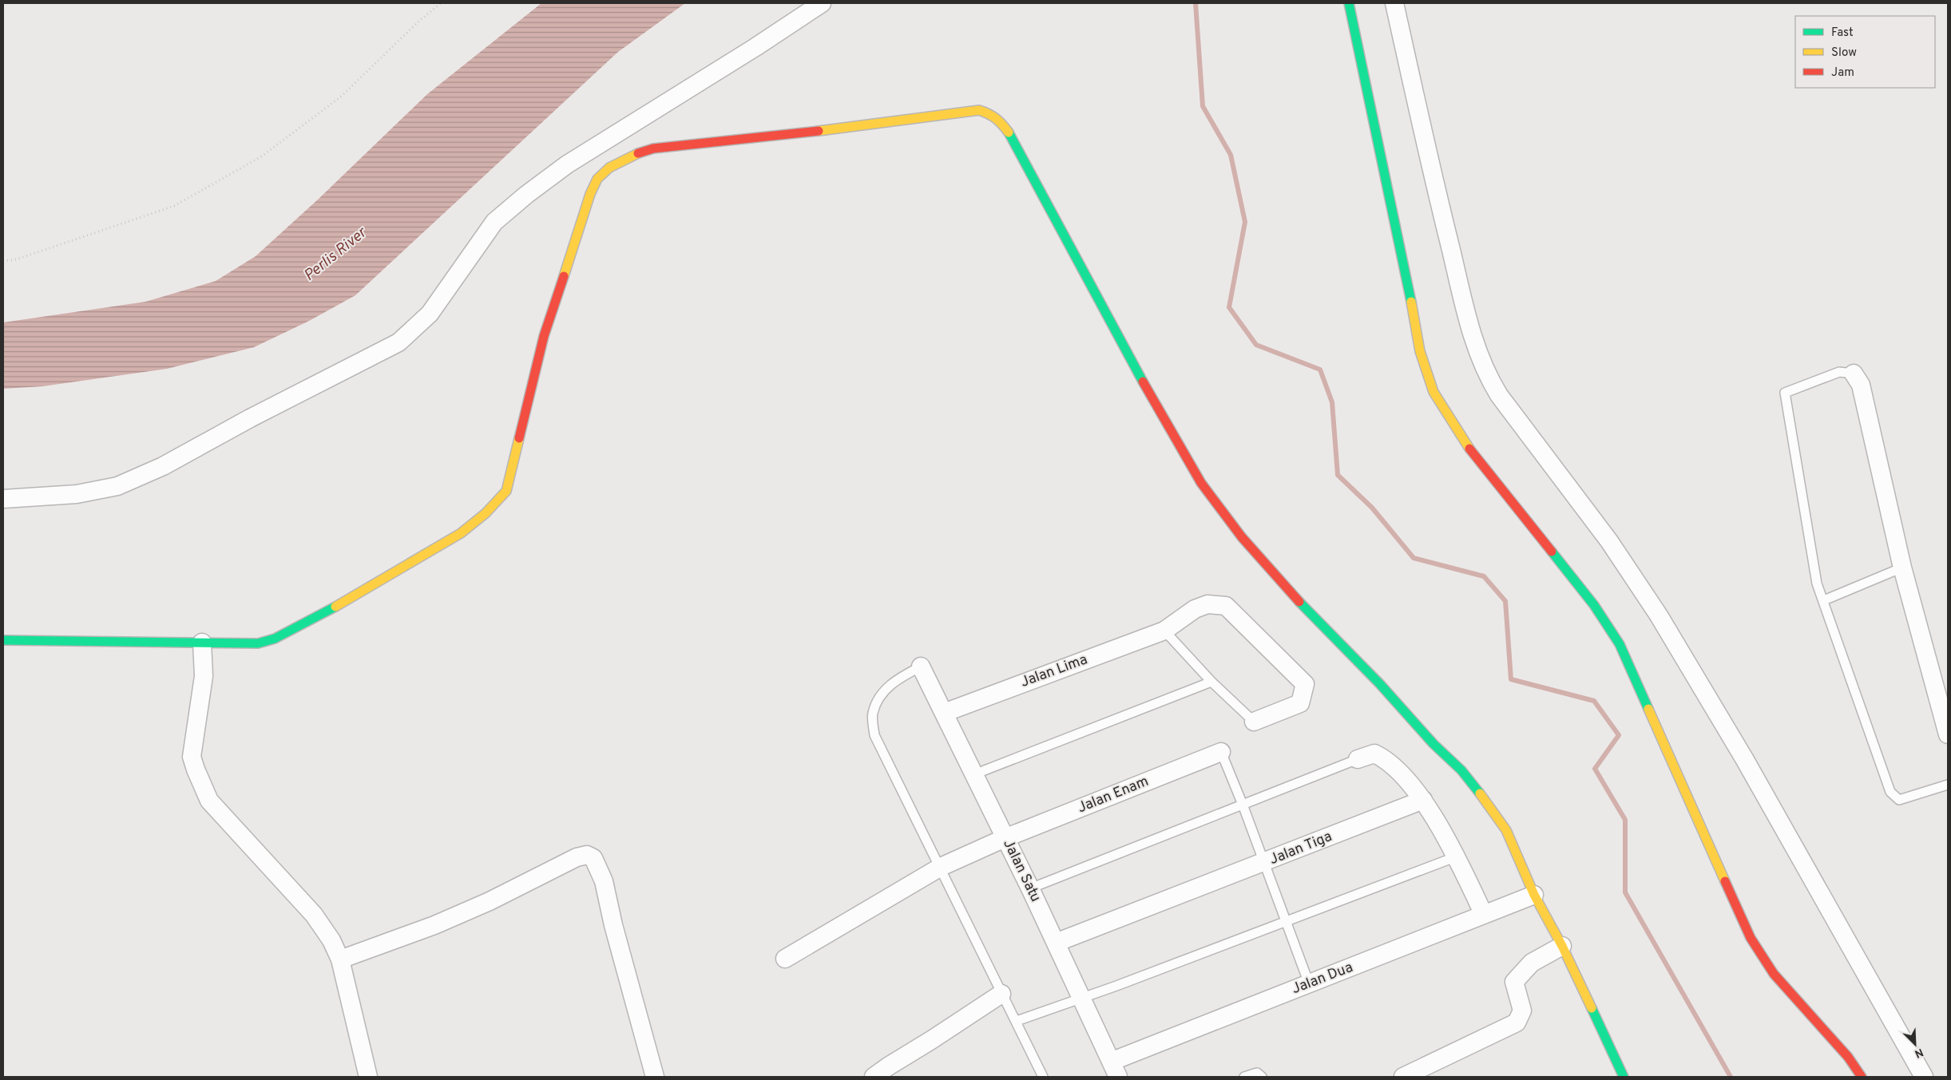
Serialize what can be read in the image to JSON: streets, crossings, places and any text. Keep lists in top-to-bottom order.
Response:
{
  "streets": {
    "street": [
      "Jalan Lima",
      "Jalan Enam",
      "Jalan Tiga",
      "Jalan Satu",
      "Jalan Dua"
    ]
  },
  "crossings": [
    ["Jalan Lima", "Jalan Satu"],
    ["Jalan Enam", "Jalan Satu"],
    ["Jalan Tiga", "Jalan Satu"],
    ["Jalan Satu", "Jalan Dua"]
  ],
  "water": ["Perlis River"],
  "legend": ["Fast", "Slow", "Jam"],
  "north": "bottom right"
}
